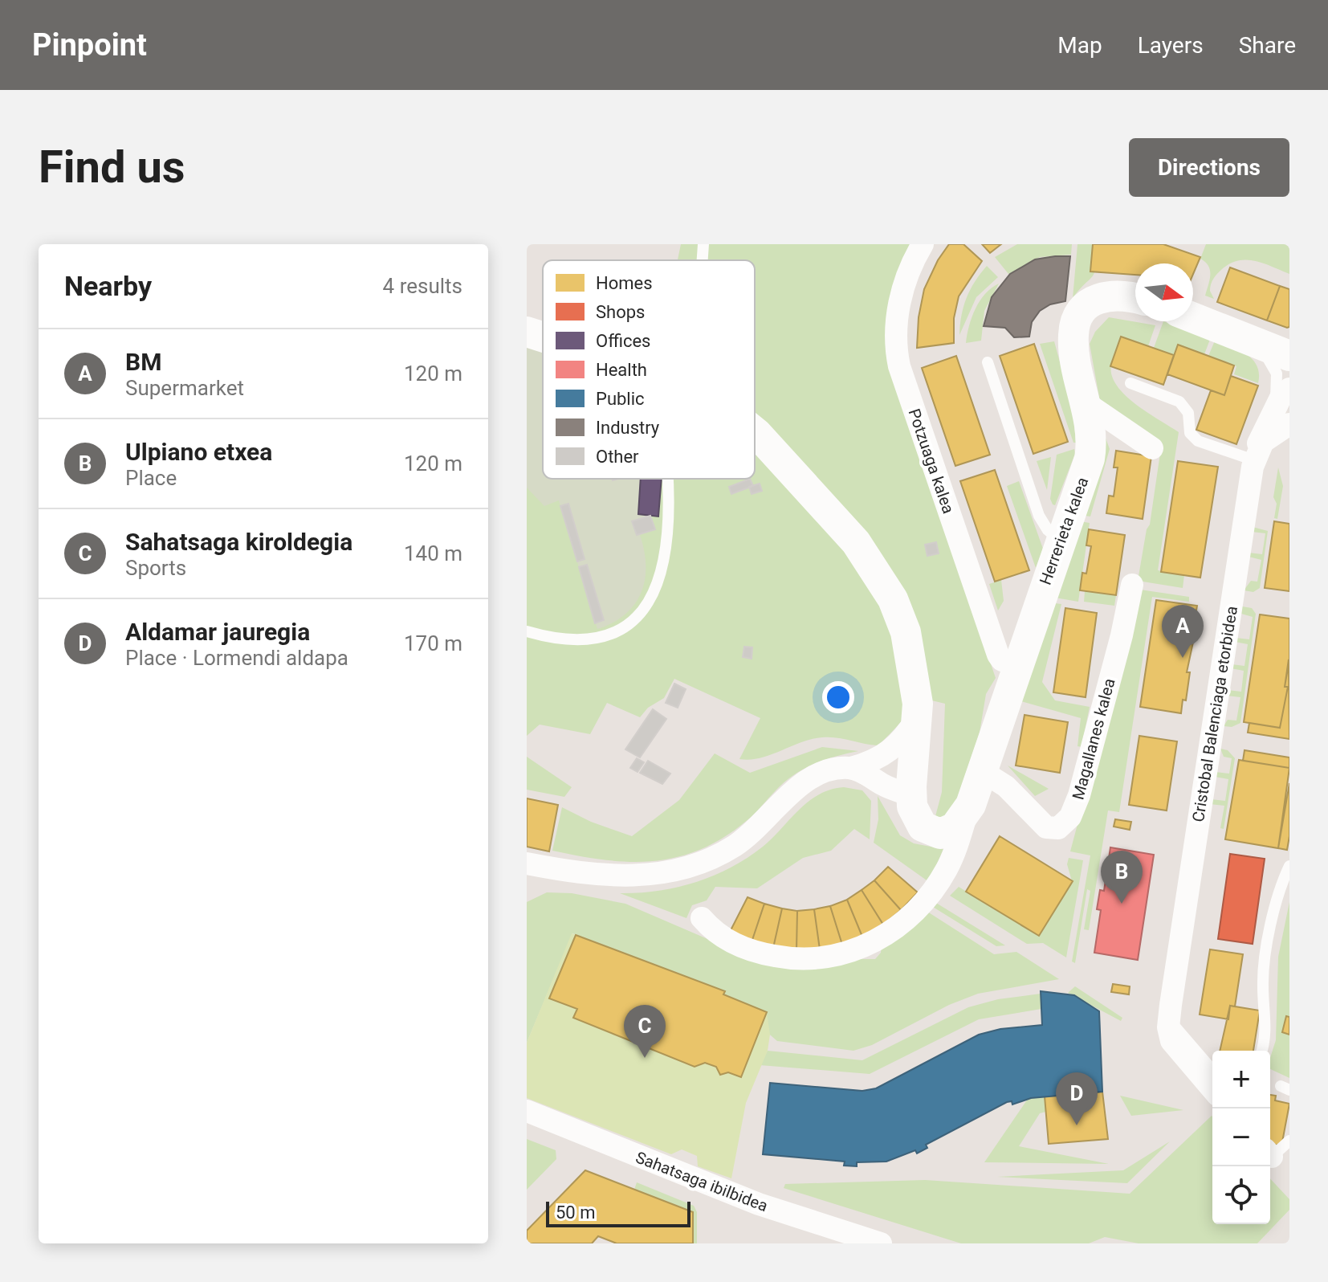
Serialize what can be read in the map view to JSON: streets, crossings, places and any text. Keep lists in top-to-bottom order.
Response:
{
  "streets": {
    "street": [
      "Potzuaga kalea",
      "Herrerieta kalea",
      "Cristobal Balenciaga etorbidea",
      "Magallanes kalea",
      "Sahatsaga ibilbidea"
    ]
  },
  "crossings": [
    ["Potzuaga kalea", "Herrerieta kalea"],
    ["Herrerieta kalea", "Magallanes kalea"]
  ],
  "legend": [
    "Homes",
    "Shops",
    "Offices",
    "Health",
    "Public",
    "Industry",
    "Other"
  ],
  "scale_bar": "50 m",
  "north": "right",
  "page": {
    "header": "Pinpoint",
    "nav": ["Map", "Layers", "Share"],
    "buttons": "Directions",
    "title": "Find us",
    "heading": ["Nearby", "4 results"],
    "list": [
      {
        "mark": "A",
        "name": "BM",
        "note": "Supermarket",
        "value": "120 m"
      },
      {
        "mark": "B",
        "name": "Ulpiano etxea",
        "note": "Place",
        "value": "120 m"
      },
      {
        "mark": "C",
        "name": "Sahatsaga kiroldegia",
        "note": "Sports",
        "value": "140 m"
      },
      {
        "mark": "D",
        "name": "Aldamar jauregia",
        "note": "Place · Lormendi aldapa",
        "value": "170 m"
      }
    ],
    "pins": [
      "A",
      "B",
      "C",
      "D"
    ],
    "map_buttons": ["+", "−"],
    "scale": "50 m"
  }
}
